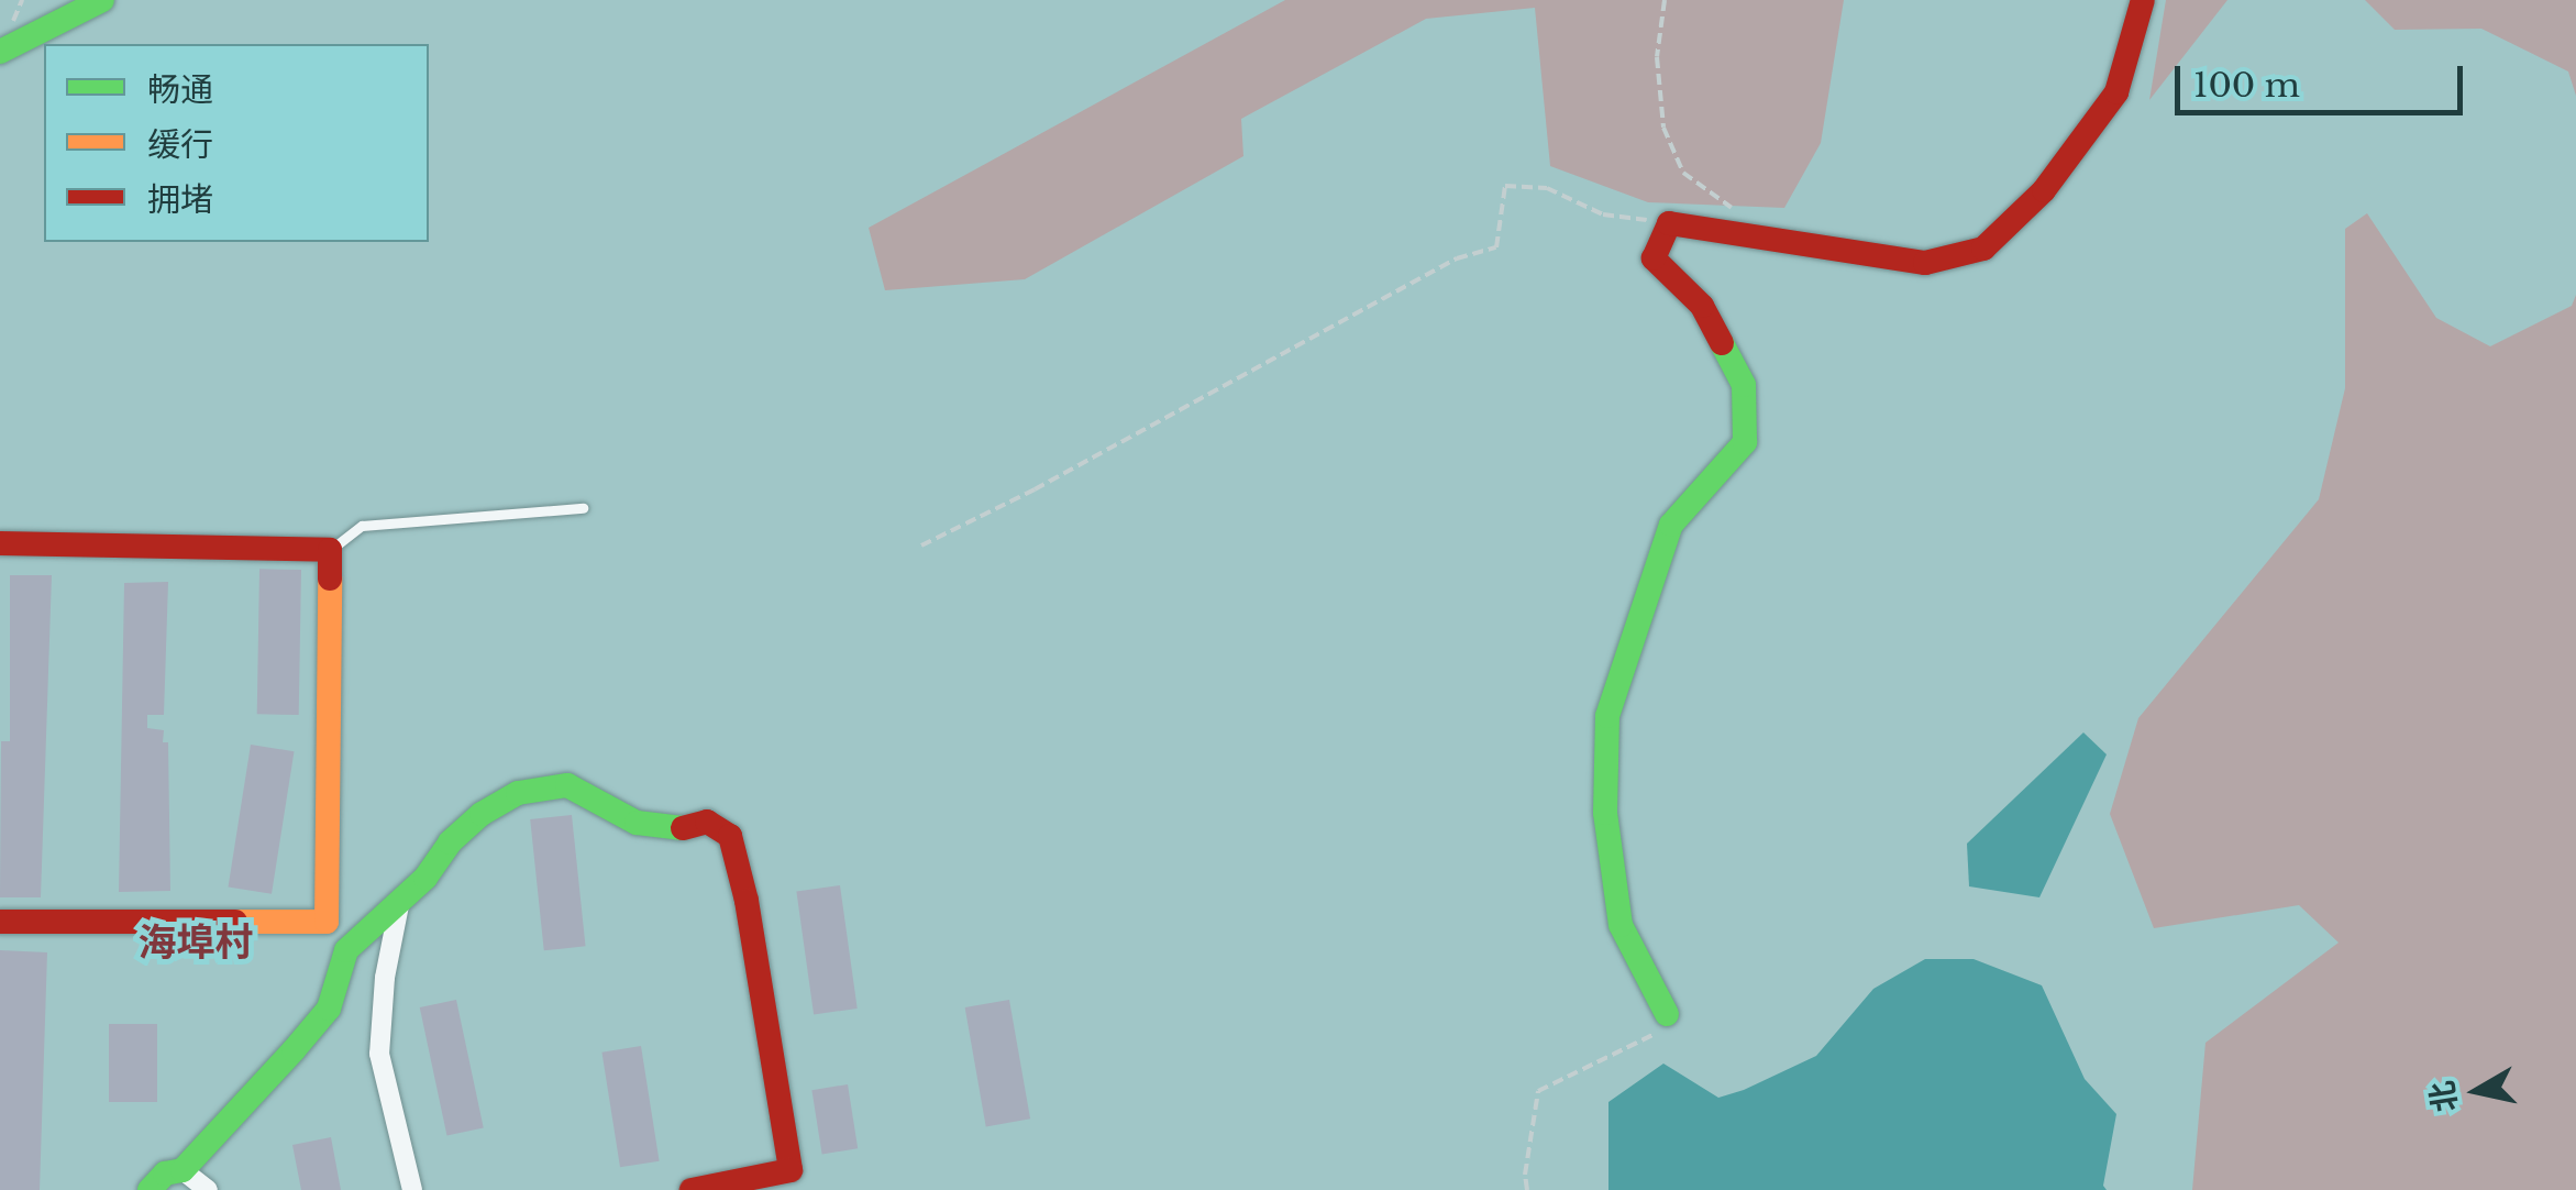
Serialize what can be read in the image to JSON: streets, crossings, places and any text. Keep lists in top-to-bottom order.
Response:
{
  "districts": ["海埠村"],
  "legend": ["畅通", "缓行", "拥堵"],
  "scale_bar": "100 m",
  "north": "left"
}
